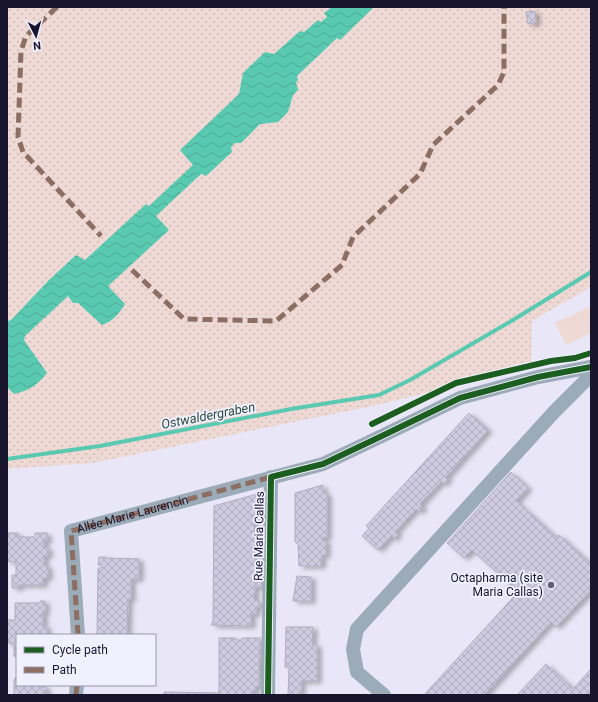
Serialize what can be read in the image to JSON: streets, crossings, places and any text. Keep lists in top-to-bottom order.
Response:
{
  "streets": {
    "street": ["Allée Marie Laurencin", "Rue Maria Callas"]
  },
  "crossings": [
    ["Allée Marie Laurencin", "Rue Maria Callas"]
  ],
  "water": ["Ostwaldergraben"],
  "places": ["Octapharma (site Maria Callas)"],
  "legend": ["Cycle path", "Path"],
  "north": "bottom"
}
